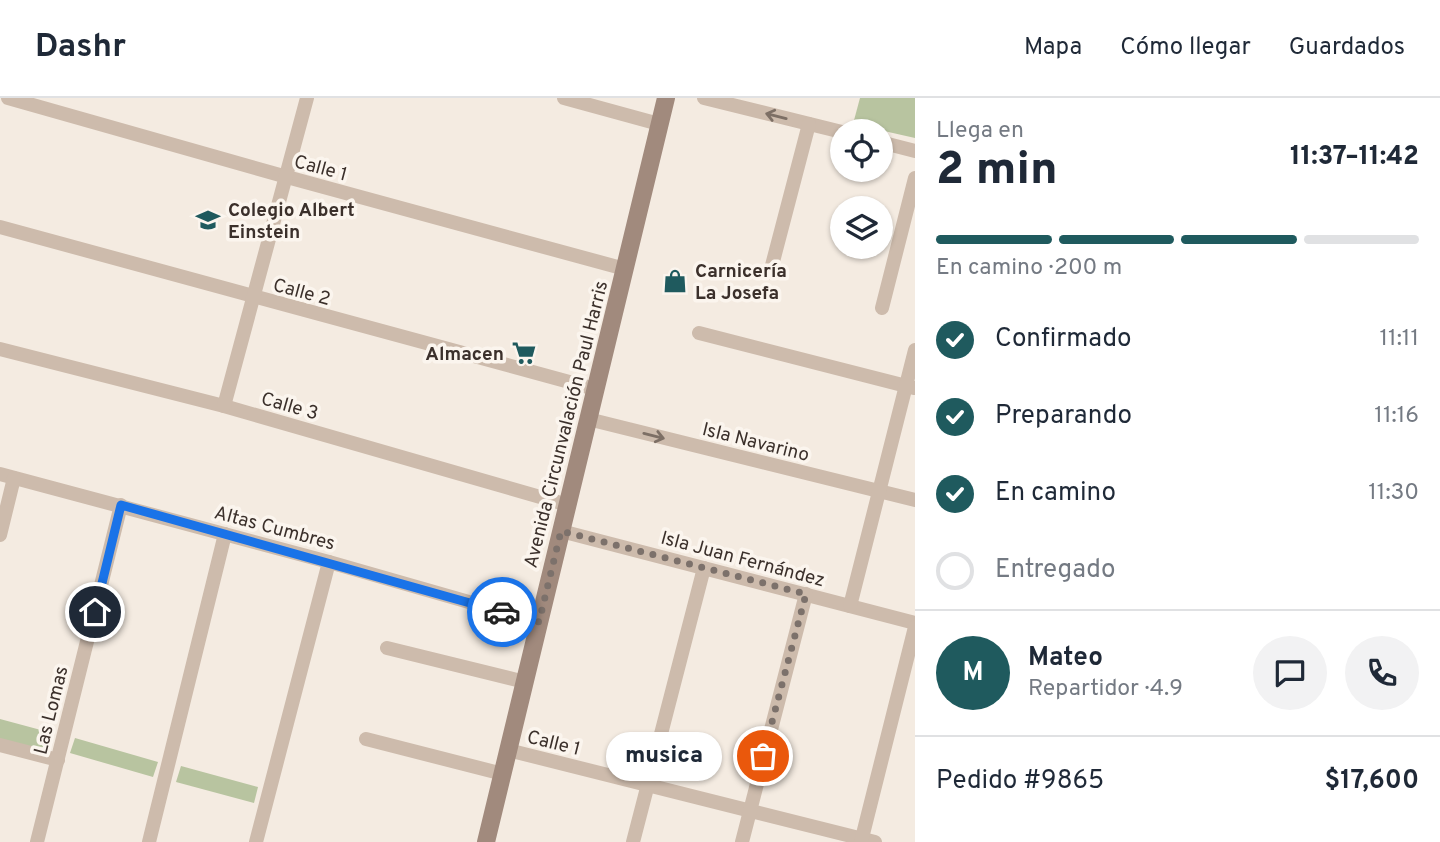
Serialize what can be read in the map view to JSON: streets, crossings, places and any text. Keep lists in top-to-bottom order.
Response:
{
  "streets": {
    "main road": ["Avenida Circunvalación Paul Harris"],
    "street": [
      "Calle 1",
      "Calle 2",
      "Calle 3",
      "Isla Navarino",
      "Altas Cumbres",
      "Isla Juan Fernández",
      "Las Lomas"
    ]
  },
  "crossings": [
    ["Calle 1", "Avenida Circunvalación Paul Harris"],
    ["Calle 2", "Avenida Circunvalación Paul Harris"],
    ["Calle 3", "Avenida Circunvalación Paul Harris"],
    ["Avenida Circunvalación Paul Harris", "Isla Navarino"],
    ["Avenida Circunvalación Paul Harris", "Altas Cumbres"],
    ["Avenida Circunvalación Paul Harris", "Isla Juan Fernández"],
    ["Altas Cumbres", "Las Lomas"]
  ],
  "places": {
    "school or university": ["Colegio Albert Einstein"],
    "shop": ["Carnicería La Josefa"],
    "supermarket": ["Almacen"],
    "other": ["musica"]
  },
  "page": {
    "header": "Dashr",
    "nav": ["Mapa", "Cómo llegar", "Guardados"],
    "heading": ["2 min", "Llega en", "11:37–11:42"],
    "panel": [
      "Mateo",
      "Repartidor · 4.9",
      "Pedido #9865",
      "$17,600"
    ],
    "bar": "En camino · 200 m",
    "list": [
      ["Confirmado", "11:11"],
      ["Preparando", "11:16"],
      ["En camino", "11:30"],
      "Entregado"
    ],
    "round": "M",
    "bubble": "musica"
  }
}
